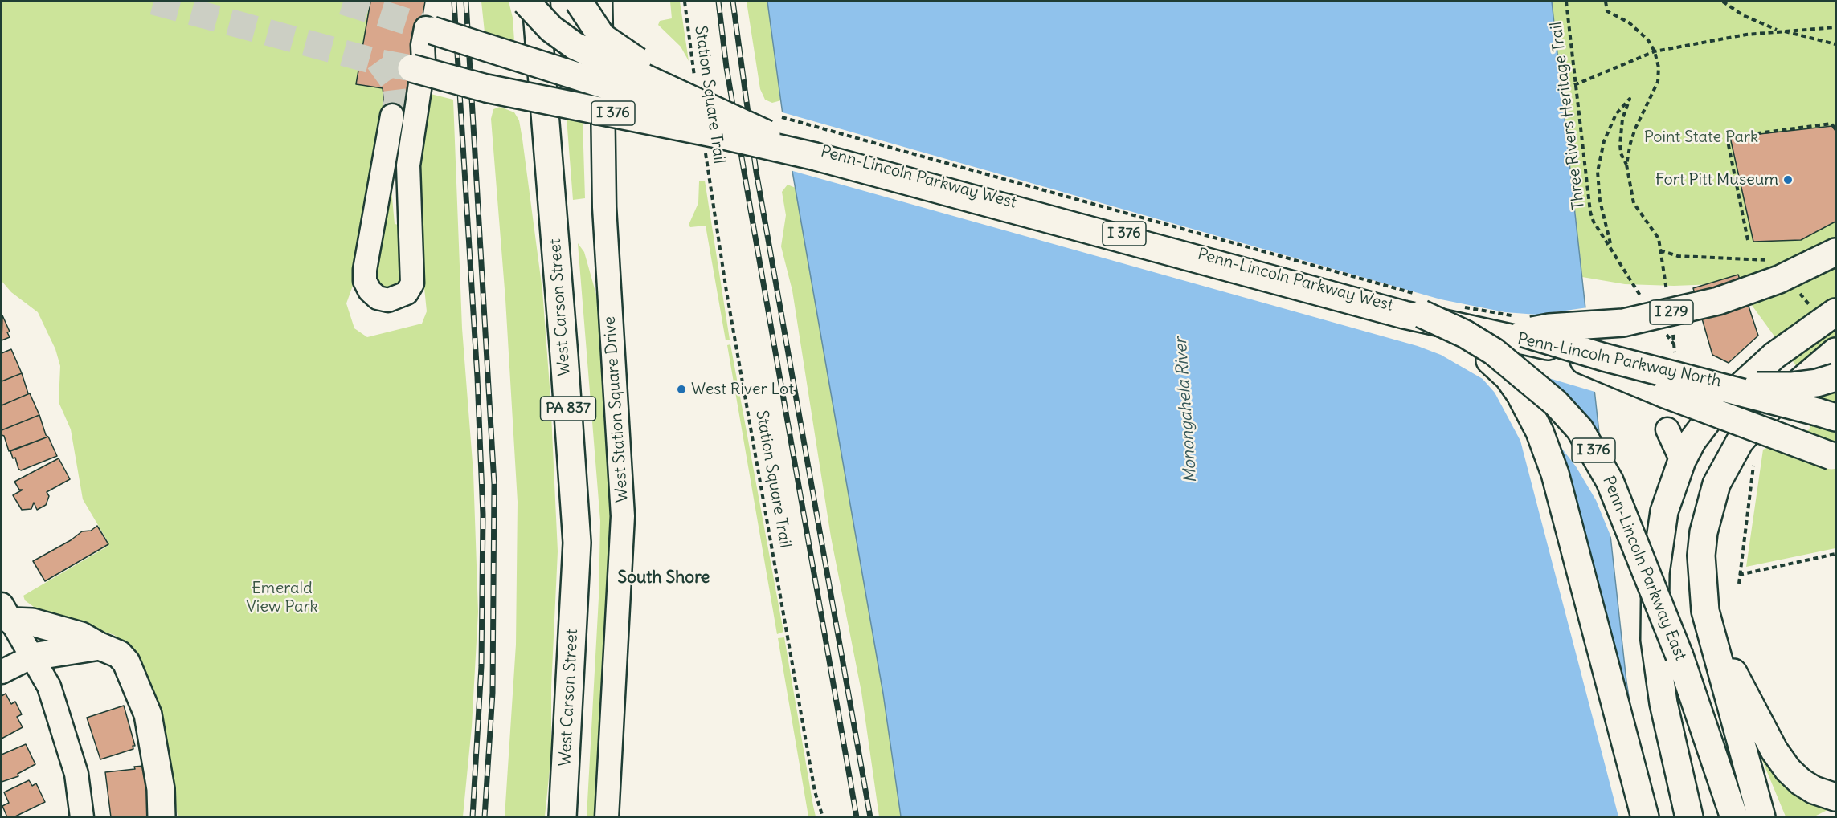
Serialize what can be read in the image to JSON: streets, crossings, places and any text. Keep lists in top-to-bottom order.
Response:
{
  "streets": {
    "main road": [
      "I 376",
      "Penn-Lincoln Parkway West",
      "West Carson Street",
      "I 279",
      "Penn-Lincoln Parkway North",
      "PA 837",
      "Penn-Lincoln Parkway East"
    ],
    "street": ["West Station Square Drive"],
    "path": ["Station Square Trail", "Three Rivers Heritage Trail"]
  },
  "crossings": [
    ["I 376", "Penn-Lincoln Parkway West"],
    ["I 376", "Penn-Lincoln Parkway North"],
    ["I 376", "Penn-Lincoln Parkway East"],
    ["Penn-Lincoln Parkway West", "Penn-Lincoln Parkway North"],
    ["Penn-Lincoln Parkway West", "Penn-Lincoln Parkway East"],
    ["Penn-Lincoln Parkway North", "Penn-Lincoln Parkway East"]
  ],
  "districts": ["South Shore"],
  "water": ["Monongahela River"],
  "parks": ["Point State Park", "Emerald View Park"],
  "places": ["Fort Pitt Museum", "West River Lot"]
}
